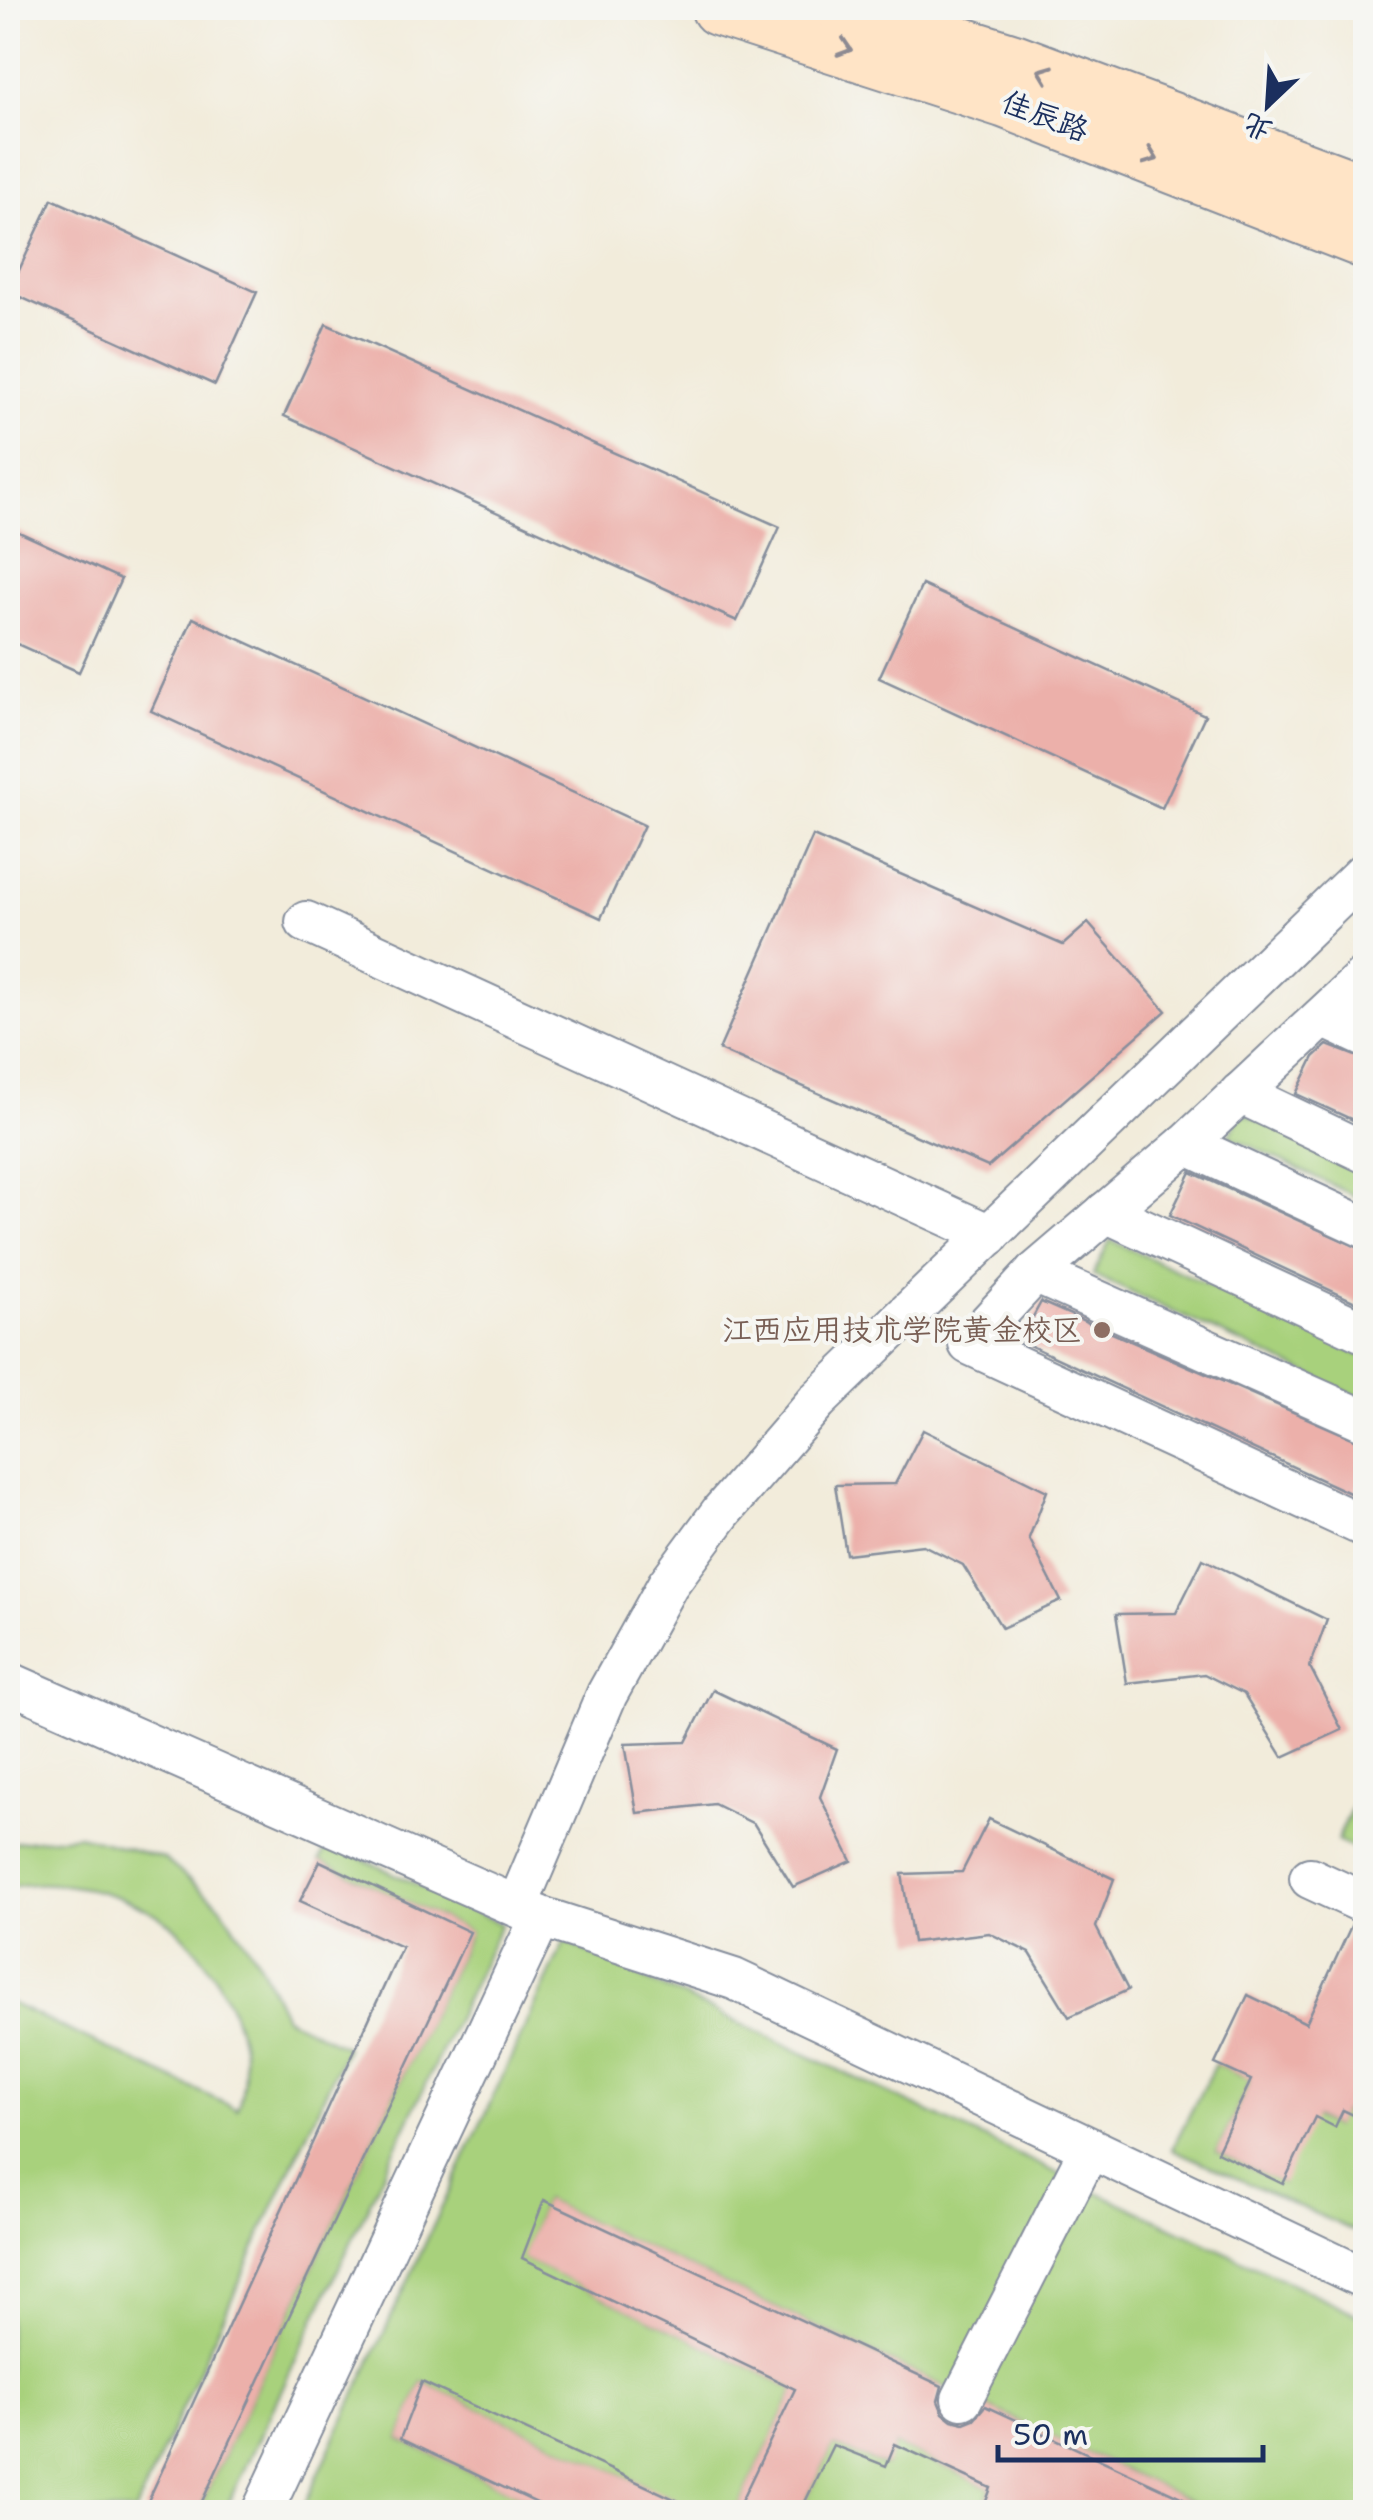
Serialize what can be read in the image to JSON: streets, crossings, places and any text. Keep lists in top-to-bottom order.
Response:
{
  "streets": {
    "main road": ["佳辰路"]
  },
  "places": ["江西应用技术学院黄金校区"],
  "scale_bar": "50 m",
  "north": "bottom left"
}
